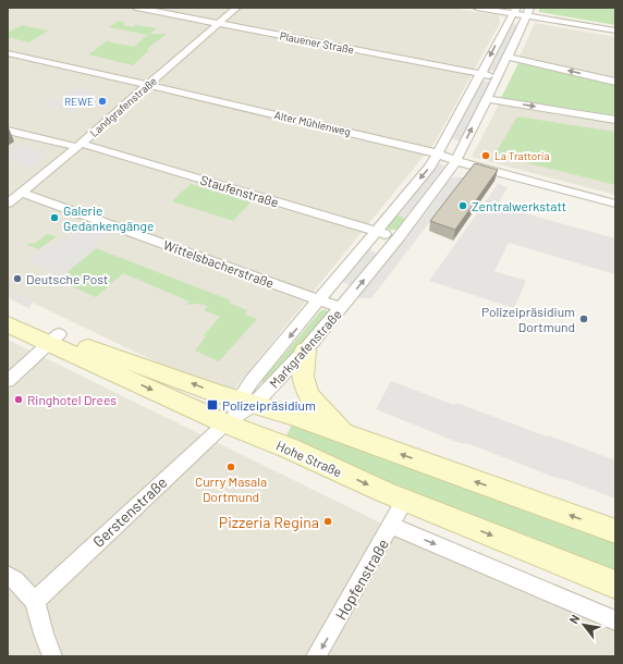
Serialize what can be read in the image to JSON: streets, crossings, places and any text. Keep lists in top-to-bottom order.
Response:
{
  "streets": {
    "main road": ["Hohe Straße"],
    "street": [
      "Plauener Straße",
      "Landgrafenstraße",
      "Alter Mühlenweg",
      "Staufenstraße",
      "Wittelsbacherstraße",
      "Markgrafenstraße",
      "Gerstenstraße",
      "Hopfenstraße"
    ]
  },
  "crossings": [
    ["Plauener Straße", "Landgrafenstraße"],
    ["Plauener Straße", "Markgrafenstraße"],
    ["Landgrafenstraße", "Alter Mühlenweg"],
    ["Landgrafenstraße", "Staufenstraße"],
    ["Landgrafenstraße", "Wittelsbacherstraße"],
    ["Alter Mühlenweg", "Markgrafenstraße"],
    ["Staufenstraße", "Markgrafenstraße"],
    ["Wittelsbacherstraße", "Markgrafenstraße"],
    ["Markgrafenstraße", "Hohe Straße"],
    ["Markgrafenstraße", "Gerstenstraße"],
    ["Hohe Straße", "Gerstenstraße"],
    ["Hohe Straße", "Hopfenstraße"]
  ],
  "one_way": ["Hopfenstraße"],
  "places": {
    "other": [
      "REWE",
      "La Trattoria",
      "Zentralwerkstatt",
      "Galerie Gedankengänge",
      "Deutsche Post",
      "Polizeipräsidium Dortmund",
      "Ringhotel Drees",
      "Curry Masala Dortmund",
      "Pizzeria Regina"
    ],
    "transit": ["Polizeipräsidium"]
  },
  "north": "top left"
}
